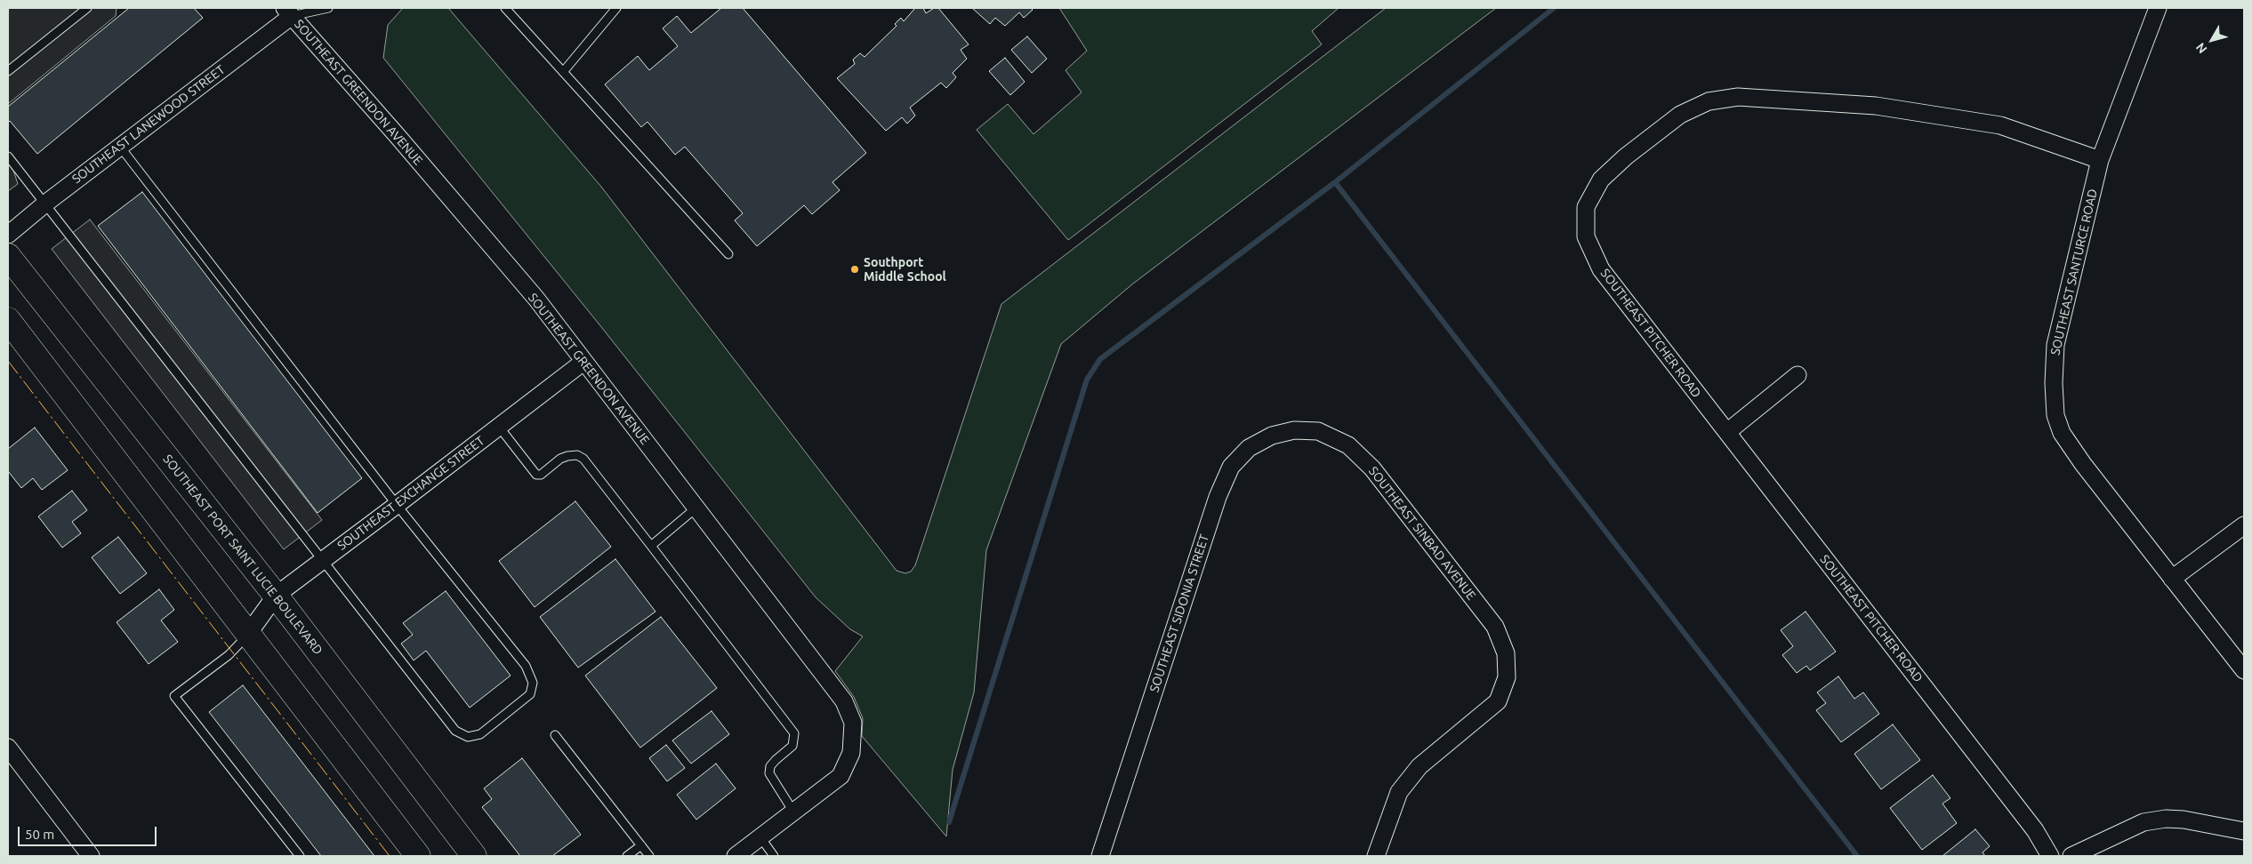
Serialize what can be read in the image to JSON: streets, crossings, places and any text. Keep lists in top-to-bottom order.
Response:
{
  "streets": {
    "main road": ["SOUTHEAST PORT SAINT LUCIE BOULEVARD"],
    "street": [
      "SOUTHEAST GREENDON AVENUE",
      "SOUTHEAST LANEWOOD STREET",
      "SOUTHEAST SANTURCE ROAD",
      "SOUTHEAST PITCHER ROAD",
      "SOUTHEAST EXCHANGE STREET",
      "SOUTHEAST SINBAD AVENUE",
      "SOUTHEAST SIDONIA STREET"
    ]
  },
  "crossings": [
    ["SOUTHEAST GREENDON AVENUE", "SOUTHEAST LANEWOOD STREET"],
    ["SOUTHEAST GREENDON AVENUE", "SOUTHEAST EXCHANGE STREET"],
    ["SOUTHEAST SANTURCE ROAD", "SOUTHEAST PITCHER ROAD"],
    ["SOUTHEAST EXCHANGE STREET", "SOUTHEAST PORT SAINT LUCIE BOULEVARD"],
    ["SOUTHEAST SINBAD AVENUE", "SOUTHEAST SIDONIA STREET"]
  ],
  "places": ["Southport Middle School"],
  "scale_bar": "50 m",
  "north": "bottom left"
}
